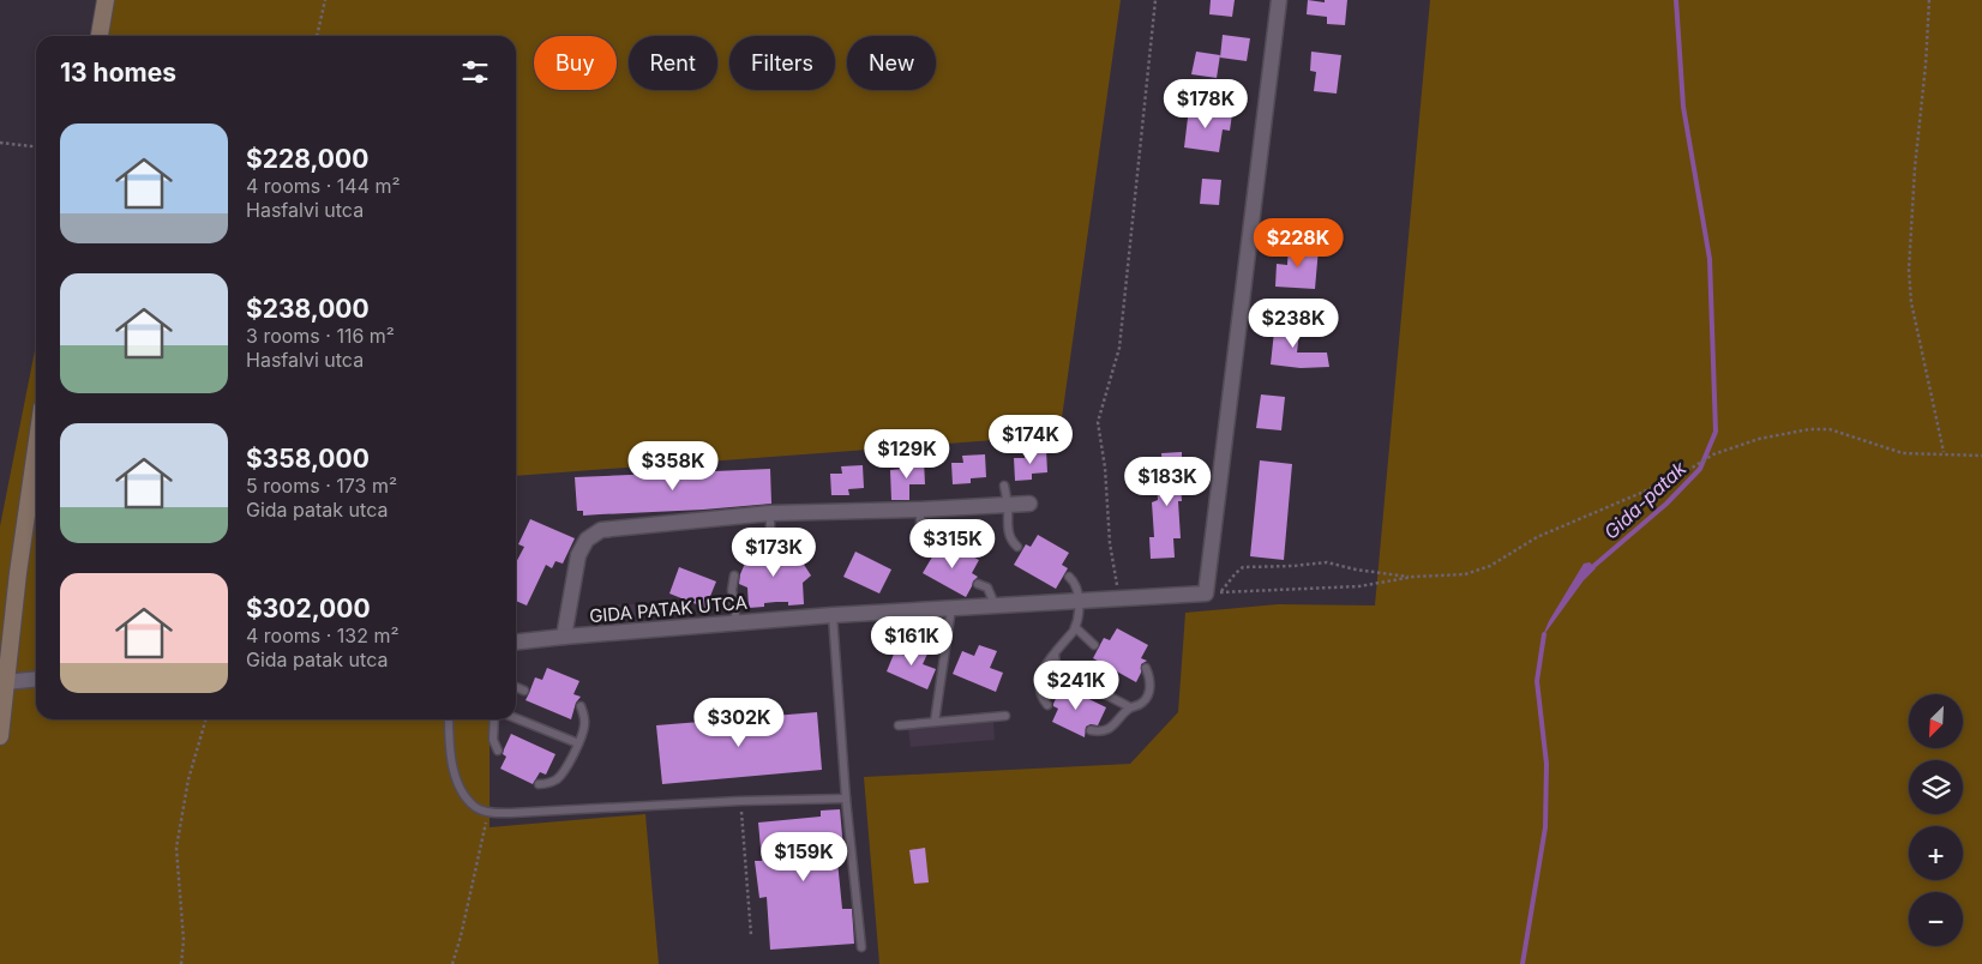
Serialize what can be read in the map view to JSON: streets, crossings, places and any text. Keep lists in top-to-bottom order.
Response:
{
  "streets": {
    "street": ["GIDA PATAK UTCA"]
  },
  "water": ["Gida-patak"],
  "north": "bottom left",
  "page": {
    "chip": [
      "Buy",
      "Rent",
      "Filters",
      "New"
    ],
    "heading": "13 homes",
    "price": [
      "$178K",
      "$228K",
      "$238K",
      "$174K",
      "$129K",
      "$358K",
      "$183K",
      "$315K",
      "$173K",
      "$161K",
      "$241K",
      "$302K",
      "$159K"
    ],
    "list": [
      {
        "name": "$228,000",
        "note": "4 rooms · 144 m² · Hasfalvi utca"
      },
      {
        "name": "$238,000",
        "note": "3 rooms · 116 m² · Hasfalvi utca"
      },
      {
        "name": "$358,000",
        "note": "5 rooms · 173 m² · Gida patak utca"
      },
      {
        "name": "$302,000",
        "note": "4 rooms · 132 m² · Gida patak utca"
      }
    ],
    "map_buttons": ["+", "−"]
  }
}
